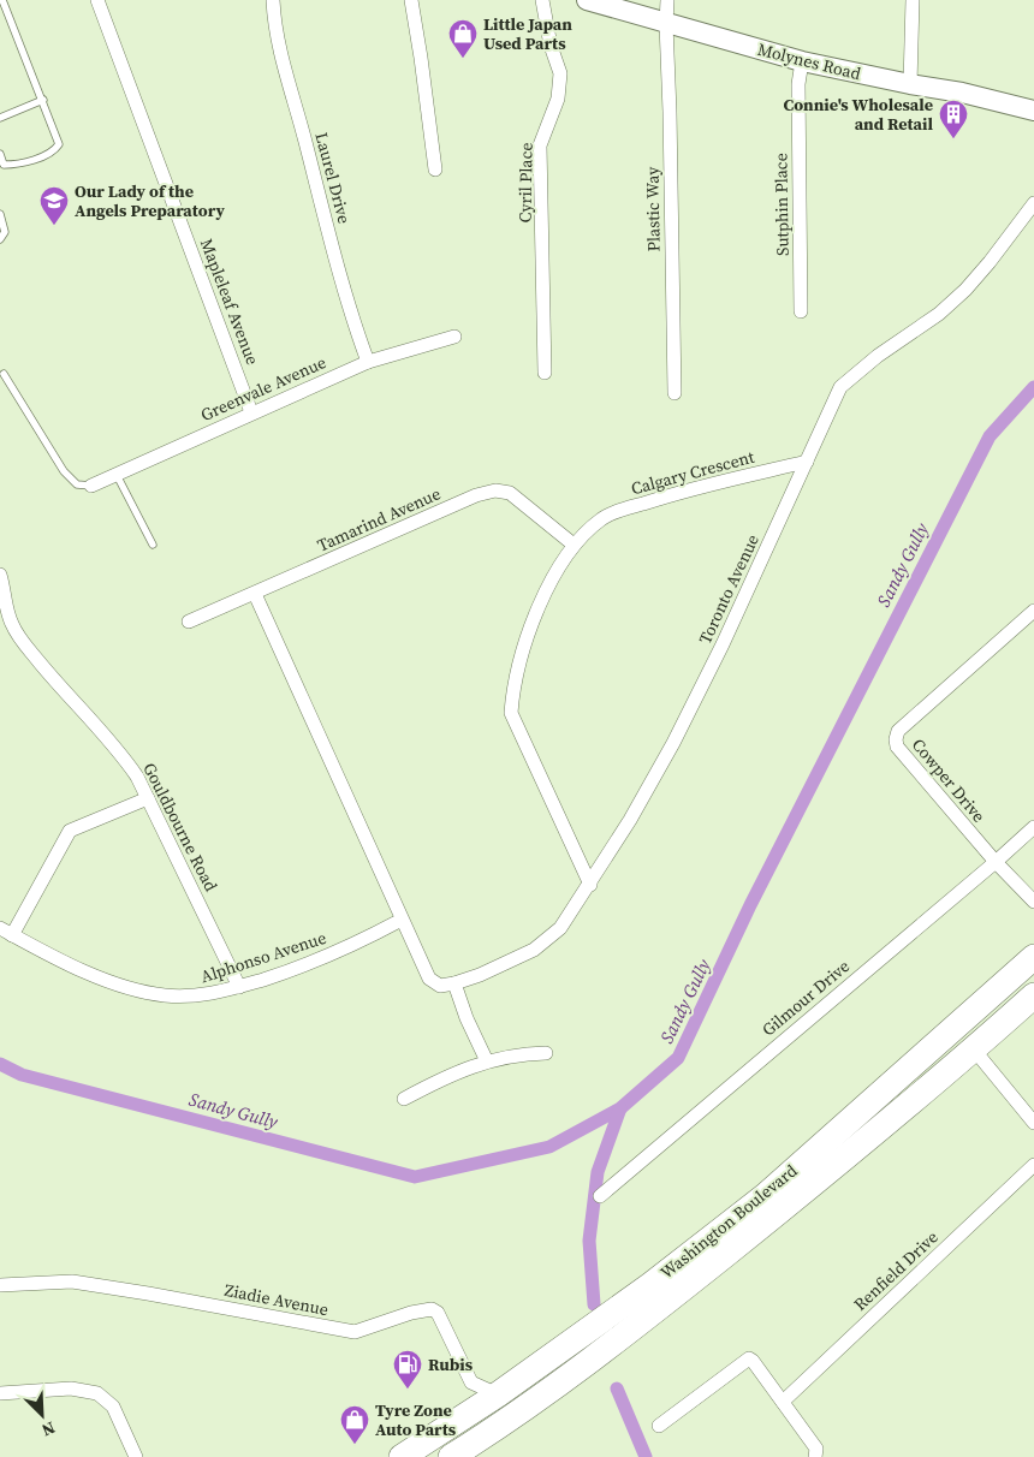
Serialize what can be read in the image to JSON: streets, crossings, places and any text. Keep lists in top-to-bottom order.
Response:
{
  "streets": {
    "highway": ["Washington Boulevard"],
    "main road": ["Molynes Road"],
    "street": [
      "Laurel Drive",
      "Cyril Place",
      "Sutphin Place",
      "Plastic Way",
      "Mapleleaf Avenue",
      "Greenvale Avenue",
      "Calgary Crescent",
      "Tamarind Avenue",
      "Toronto Avenue",
      "Cowper Drive",
      "Gouldbourne Road",
      "Alphonso Avenue",
      "Gilmour Drive",
      "Renfield Drive",
      "Ziadie Avenue"
    ]
  },
  "crossings": [
    ["Molynes Road", "Sutphin Place"],
    ["Molynes Road", "Plastic Way"],
    ["Laurel Drive", "Greenvale Avenue"],
    ["Mapleleaf Avenue", "Greenvale Avenue"],
    ["Calgary Crescent", "Tamarind Avenue"],
    ["Calgary Crescent", "Toronto Avenue"],
    ["Cowper Drive", "Gilmour Drive"],
    ["Gouldbourne Road", "Alphonso Avenue"],
    ["Washington Boulevard", "Ziadie Avenue"]
  ],
  "water": ["Sandy Gully"],
  "places": {
    "shop": ["Little Japan Used Parts", "Tyre Zone Auto Parts"],
    "building": ["Connie's Wholesale and Retail"],
    "school or university": ["Our Lady of the Angels Preparatory"],
    "fuel station": ["Rubis"]
  },
  "north": "bottom right"
}
